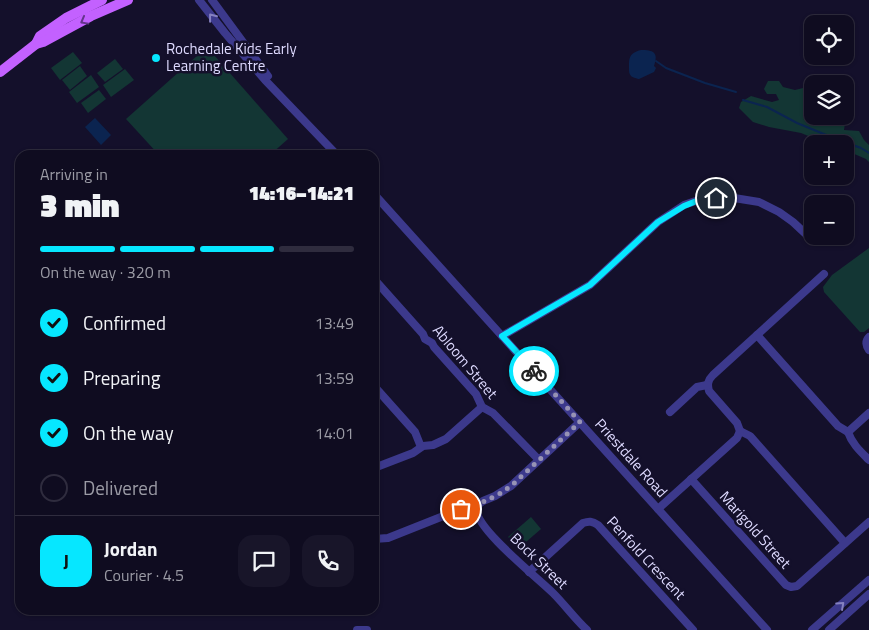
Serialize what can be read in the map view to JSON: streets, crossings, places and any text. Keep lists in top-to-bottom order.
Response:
{
  "streets": {
    "street": [
      "Abloom Street",
      "Priestdale Road",
      "Marigold Street",
      "Penfold Crescent",
      "Bock Street"
    ]
  },
  "crossings": [
    ["Penfold Crescent", "Bock Street"]
  ],
  "places": ["Rochedale Kids Early Learning Centre"],
  "page": {
    "map_buttons": ["+", "−"],
    "heading": ["3 min", "Arriving in", "14:16–14:21"],
    "panel": ["Jordan", "Courier · 4.5"],
    "bar": "On the way · 320 m",
    "list": [
      ["Confirmed", "13:49"],
      ["Preparing", "13:59"],
      ["On the way", "14:01"],
      "Delivered"
    ],
    "round": "J"
  }
}
